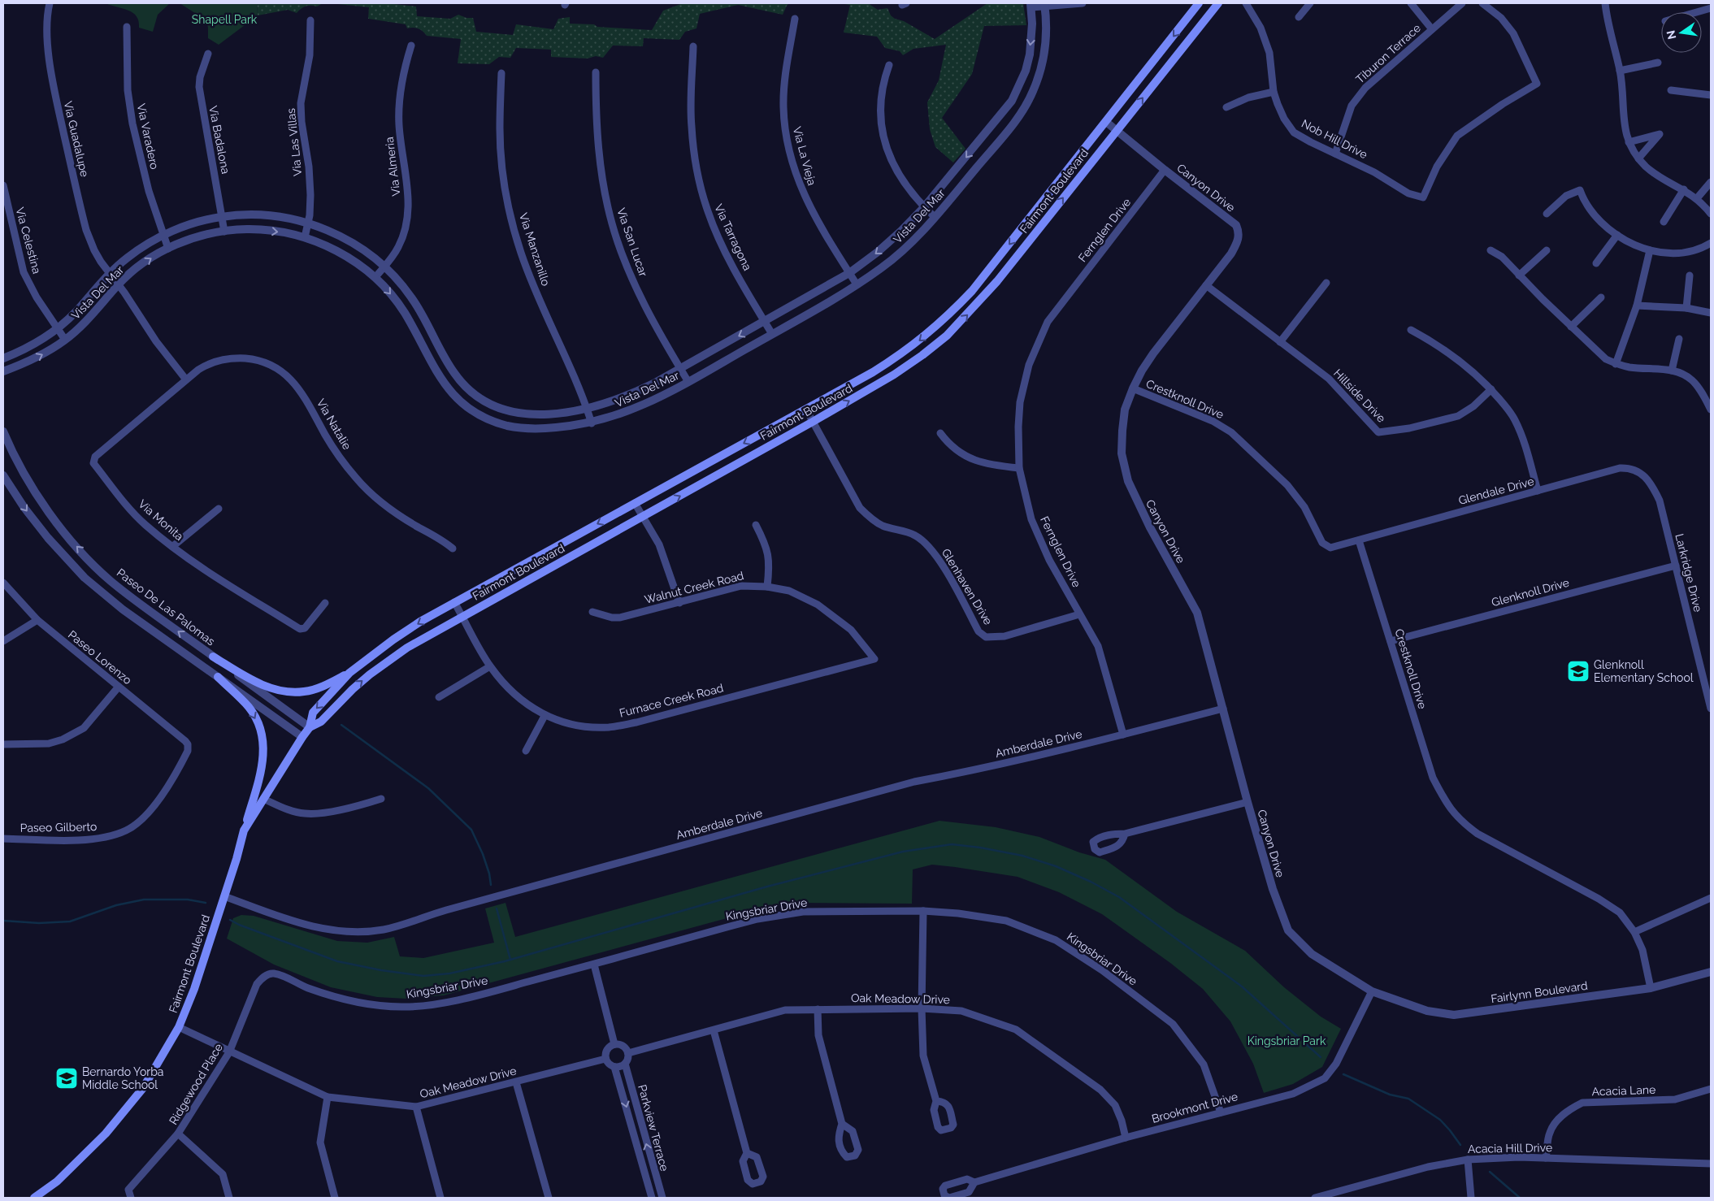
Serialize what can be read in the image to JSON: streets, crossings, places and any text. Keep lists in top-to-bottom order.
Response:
{
  "streets": {
    "main road": ["Fairmont Boulevard"],
    "street": [
      "Tiburon Terrace",
      "Via Varadero",
      "Via Guadalupe",
      "Nob Hill Drive",
      "Via Badalona",
      "Via Las Villas",
      "Via La Vieja",
      "Via Almeria",
      "Canyon Drive",
      "Vista Del Mar",
      "Fernglen Drive",
      "Via Tarragona",
      "Via Celestina",
      "Via San Lucar",
      "Via Manzanillo",
      "Hillside Drive",
      "Crestknoll Drive",
      "Via Natalie",
      "Glendale Drive",
      "Via Monita",
      "Larkridge Drive",
      "Glenhaven Drive",
      "Walnut Creek Road",
      "Glenknoll Drive",
      "Paseo De Las Palomas",
      "Paseo Lorenzo",
      "Furnace Creek Road",
      "Amberdale Drive",
      "Paseo Gilberto",
      "Kingsbriar Drive",
      "Fairlynn Boulevard",
      "Oak Meadow Drive",
      "Ridgewood Place",
      "Acacia Lane",
      "Brookmont Drive",
      "Parkview Terrace",
      "Acacia Hill Drive"
    ]
  },
  "crossings": [
    ["Tiburon Terrace", "Nob Hill Drive"],
    ["Via Varadero", "Vista Del Mar"],
    ["Via Guadalupe", "Vista Del Mar"],
    ["Via Guadalupe", "Via Natalie"],
    ["Via Guadalupe", "Via Monita"],
    ["Via Badalona", "Vista Del Mar"],
    ["Via Las Villas", "Vista Del Mar"],
    ["Via La Vieja", "Vista Del Mar"],
    ["Via Almeria", "Vista Del Mar"],
    ["Canyon Drive", "Fairmont Boulevard"],
    ["Canyon Drive", "Fernglen Drive"],
    ["Canyon Drive", "Hillside Drive"],
    ["Canyon Drive", "Crestknoll Drive"],
    ["Canyon Drive", "Amberdale Drive"],
    ["Canyon Drive", "Fairlynn Boulevard"],
    ["Canyon Drive", "Brookmont Drive"],
    ["Fairmont Boulevard", "Glenhaven Drive"],
    ["Fairmont Boulevard", "Paseo De Las Palomas"],
    ["Fairmont Boulevard", "Furnace Creek Road"],
    ["Fairmont Boulevard", "Amberdale Drive"],
    ["Fairmont Boulevard", "Oak Meadow Drive"],
    ["Vista Del Mar", "Via Tarragona"],
    ["Vista Del Mar", "Via Celestina"],
    ["Vista Del Mar", "Via San Lucar"],
    ["Vista Del Mar", "Via Manzanillo"],
    ["Fernglen Drive", "Glenhaven Drive"],
    ["Fernglen Drive", "Amberdale Drive"],
    ["Crestknoll Drive", "Glendale Drive"],
    ["Crestknoll Drive", "Glenknoll Drive"],
    ["Crestknoll Drive", "Fairlynn Boulevard"],
    ["Via Natalie", "Via Monita"],
    ["Glendale Drive", "Larkridge Drive"],
    ["Larkridge Drive", "Glenknoll Drive"],
    ["Walnut Creek Road", "Furnace Creek Road"],
    ["Paseo Lorenzo", "Paseo Gilberto"],
    ["Kingsbriar Drive", "Ridgewood Place"],
    ["Kingsbriar Drive", "Brookmont Drive"],
    ["Fairlynn Boulevard", "Brookmont Drive"],
    ["Oak Meadow Drive", "Ridgewood Place"],
    ["Oak Meadow Drive", "Brookmont Drive"],
    ["Oak Meadow Drive", "Parkview Terrace"],
    ["Acacia Lane", "Acacia Hill Drive"]
  ],
  "parks": ["Shapell Park", "Kingsbriar Park"],
  "places": {
    "school or university": ["Glenknoll Elementary School", "Bernardo Yorba Middle School"]
  },
  "north": "left"
}
